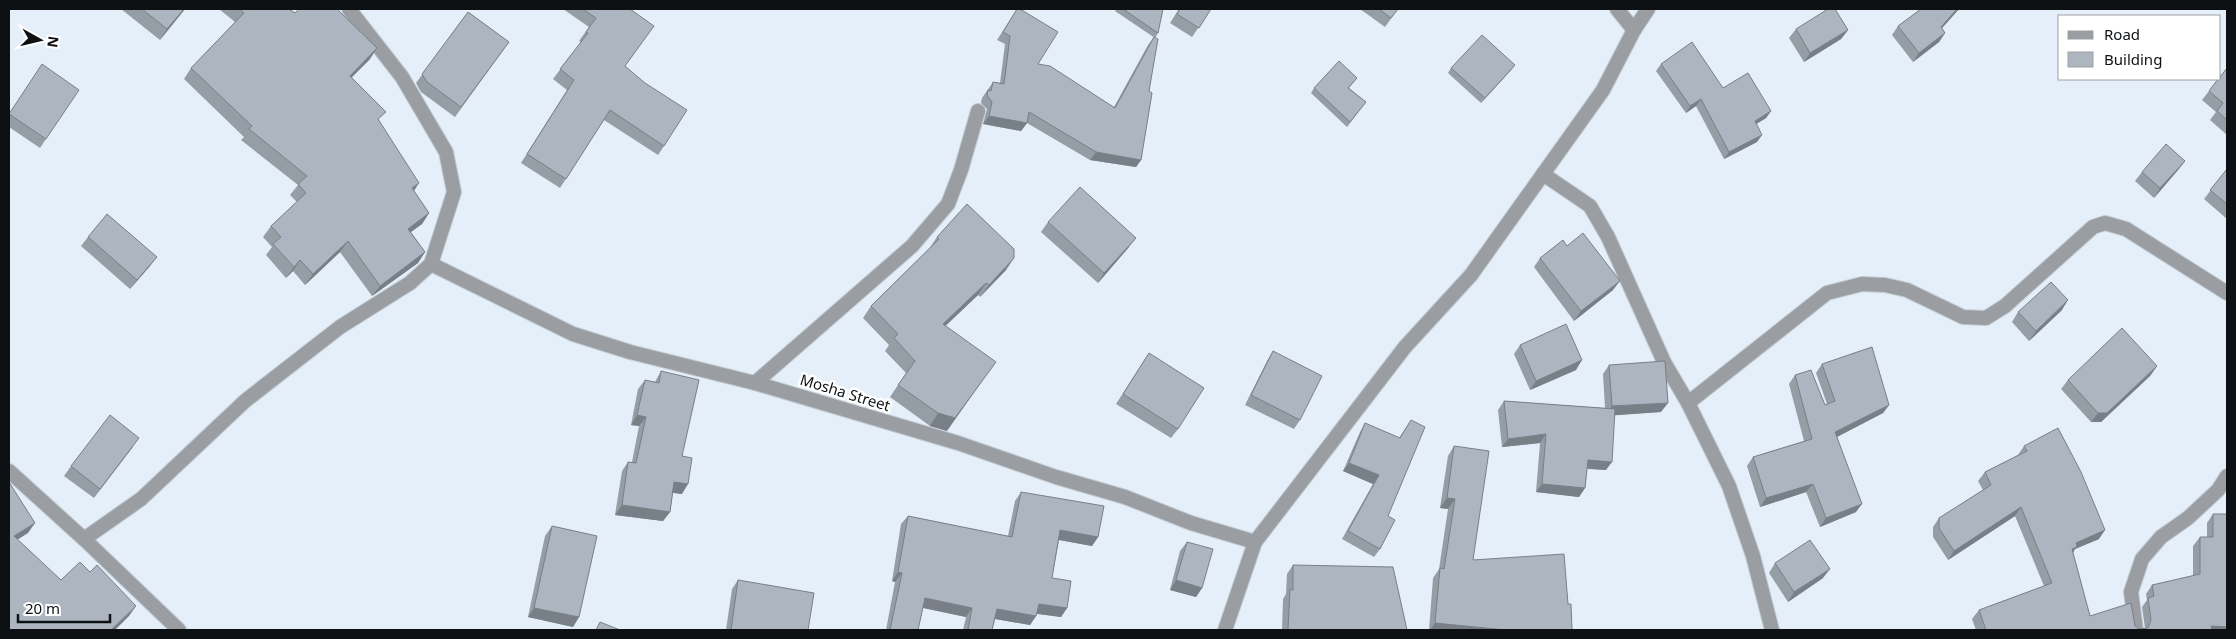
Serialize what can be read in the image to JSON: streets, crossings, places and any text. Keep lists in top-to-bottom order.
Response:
{
  "streets": {
    "street": ["Mosha Street"]
  },
  "legend": ["Road", "Building"],
  "scale_bar": "20 m",
  "north": "right"
}
